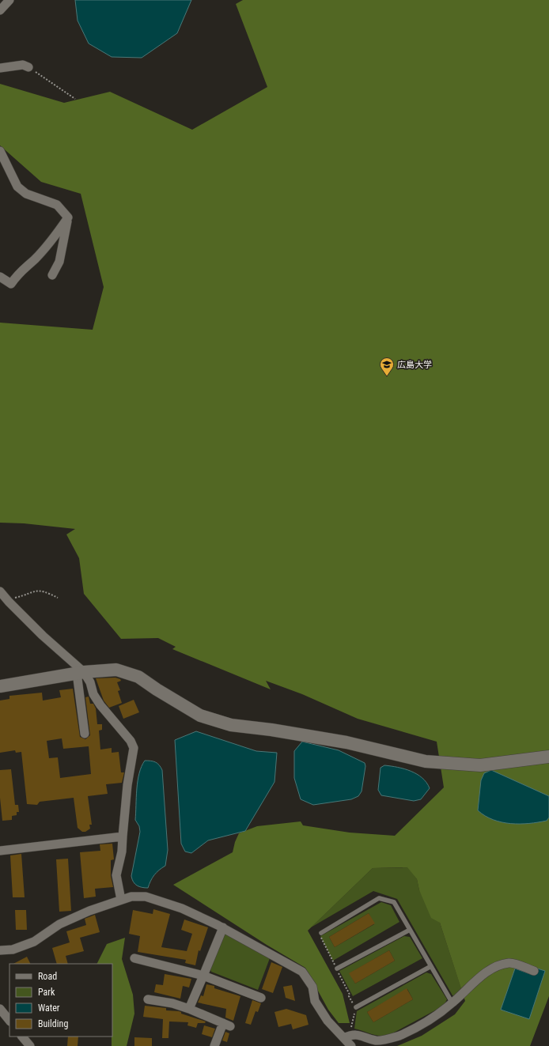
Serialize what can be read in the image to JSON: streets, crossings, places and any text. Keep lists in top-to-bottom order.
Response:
{
  "places": {
    "school or university": ["広島大学"]
  },
  "legend": [
    "Road",
    "Park",
    "Water",
    "Building"
  ]
}
